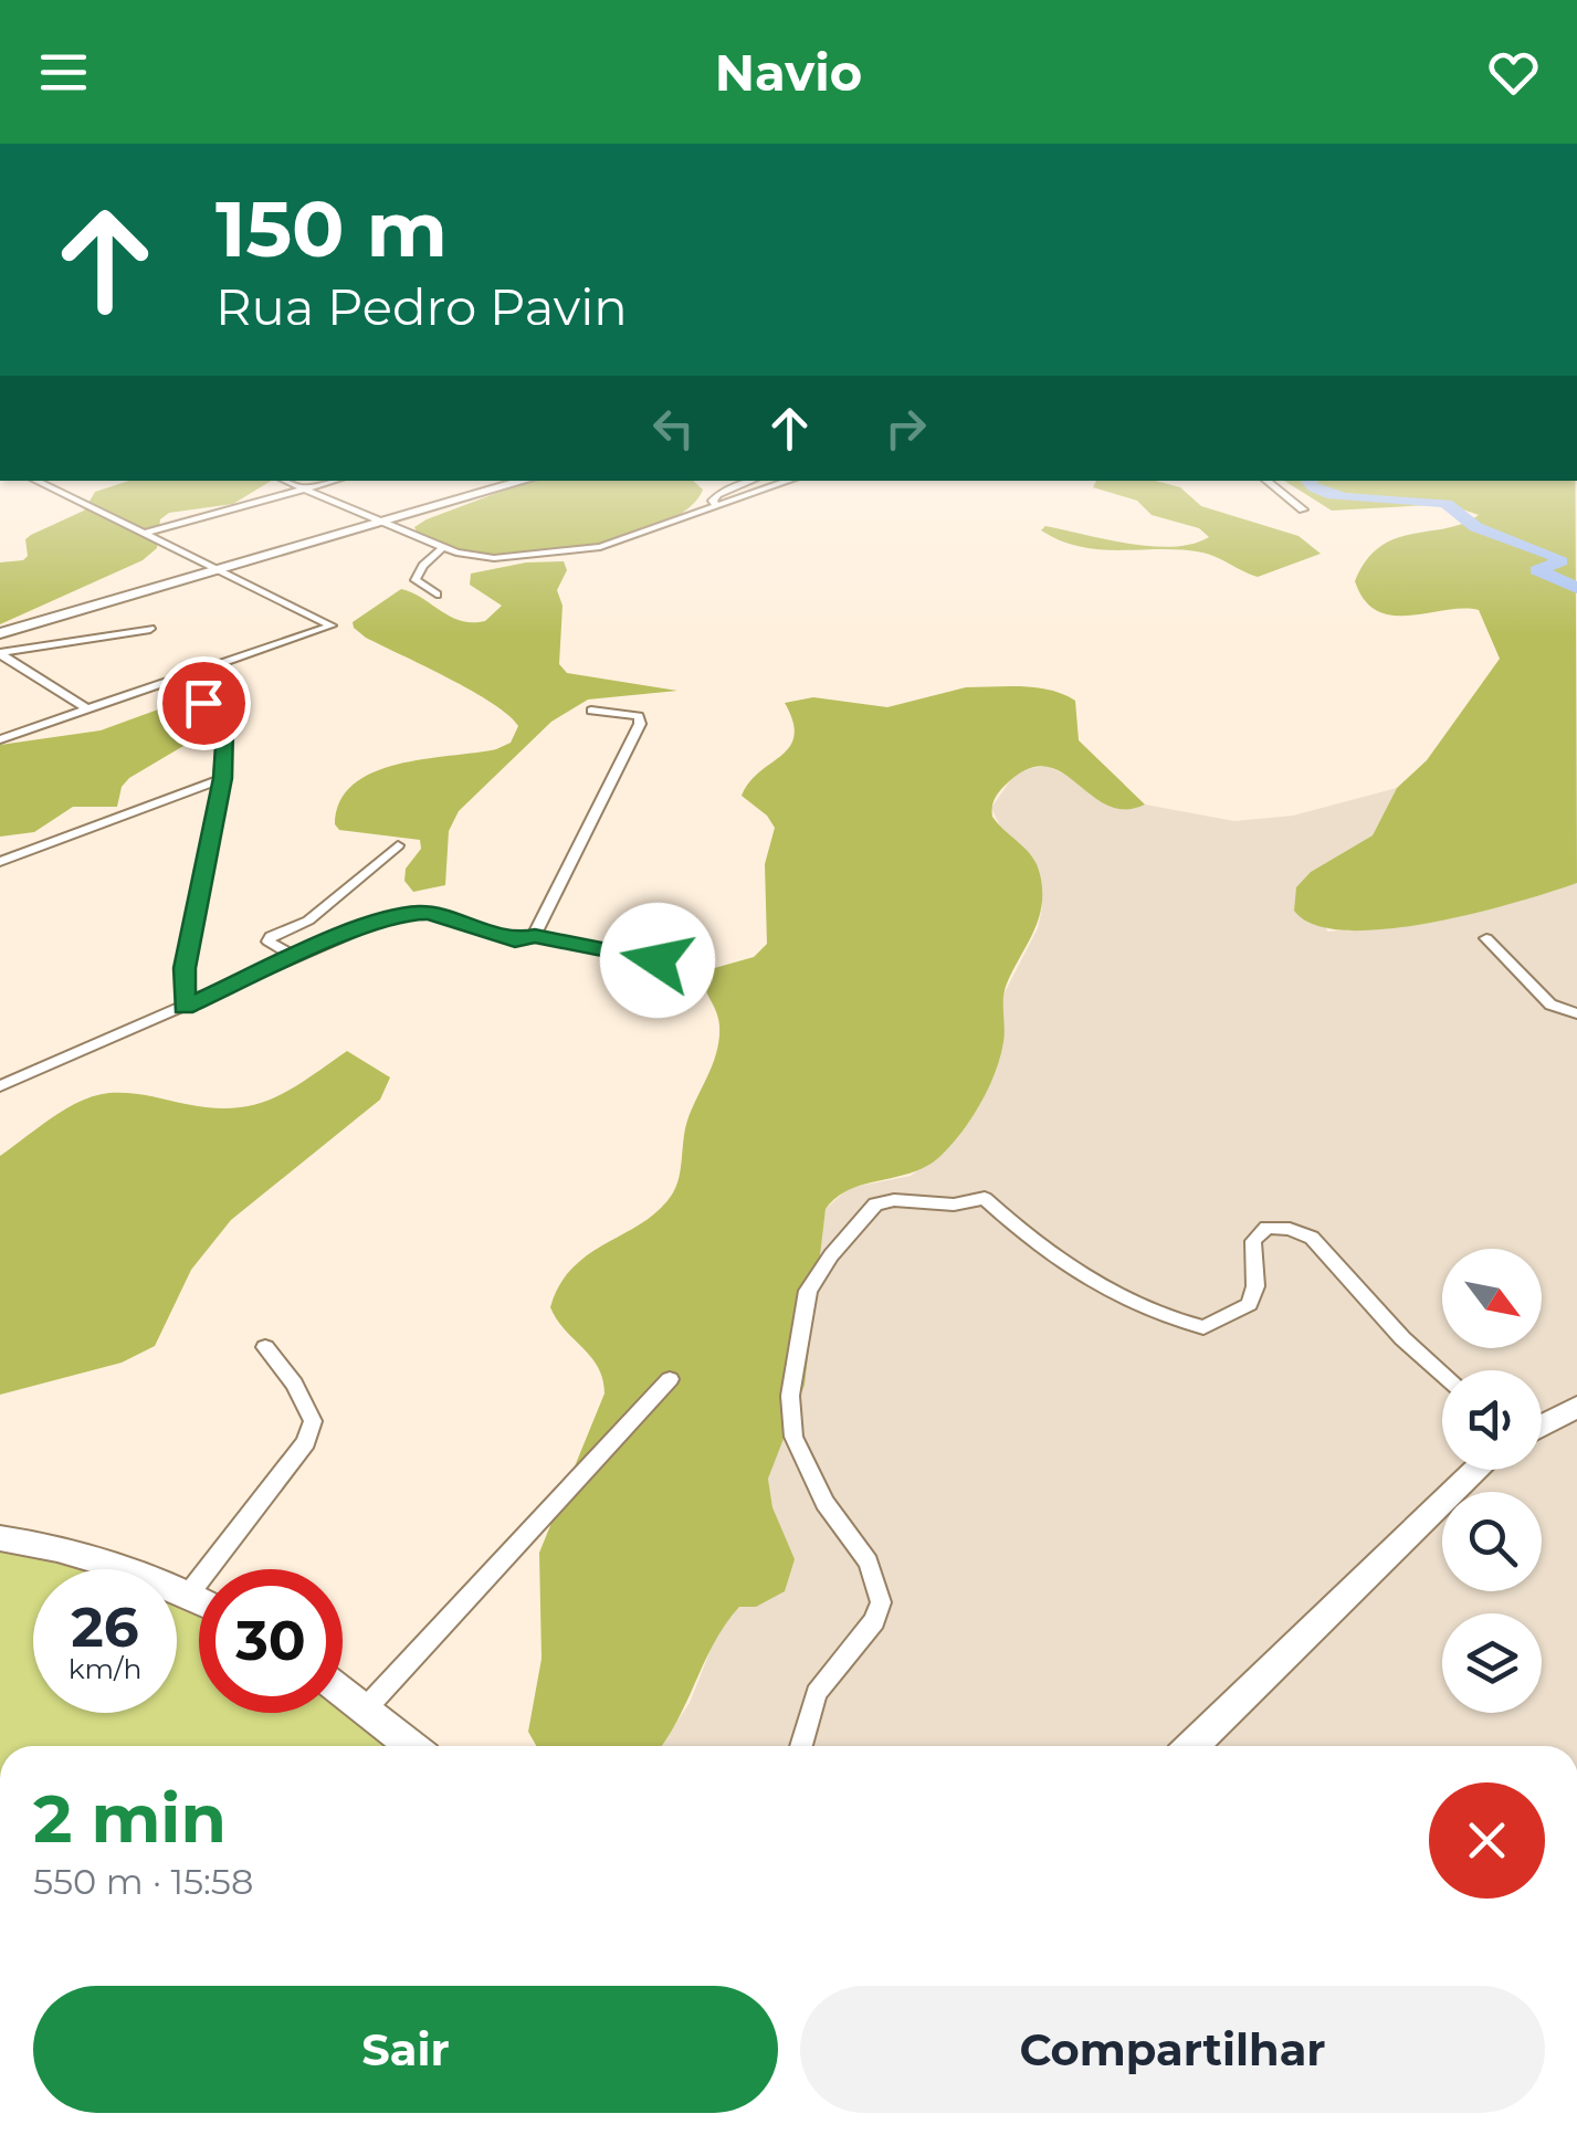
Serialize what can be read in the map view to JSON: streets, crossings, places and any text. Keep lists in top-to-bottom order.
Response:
{
  "north": "bottom right",
  "page": {
    "header": "Navio",
    "turn": ["150 m", "Rua Pedro Pavin"],
    "speed": "26 km/h",
    "limit": "30",
    "heading": ["2 min", "550 m · 15:58"],
    "buttons": ["Sair", "Compartilhar"]
  }
}
